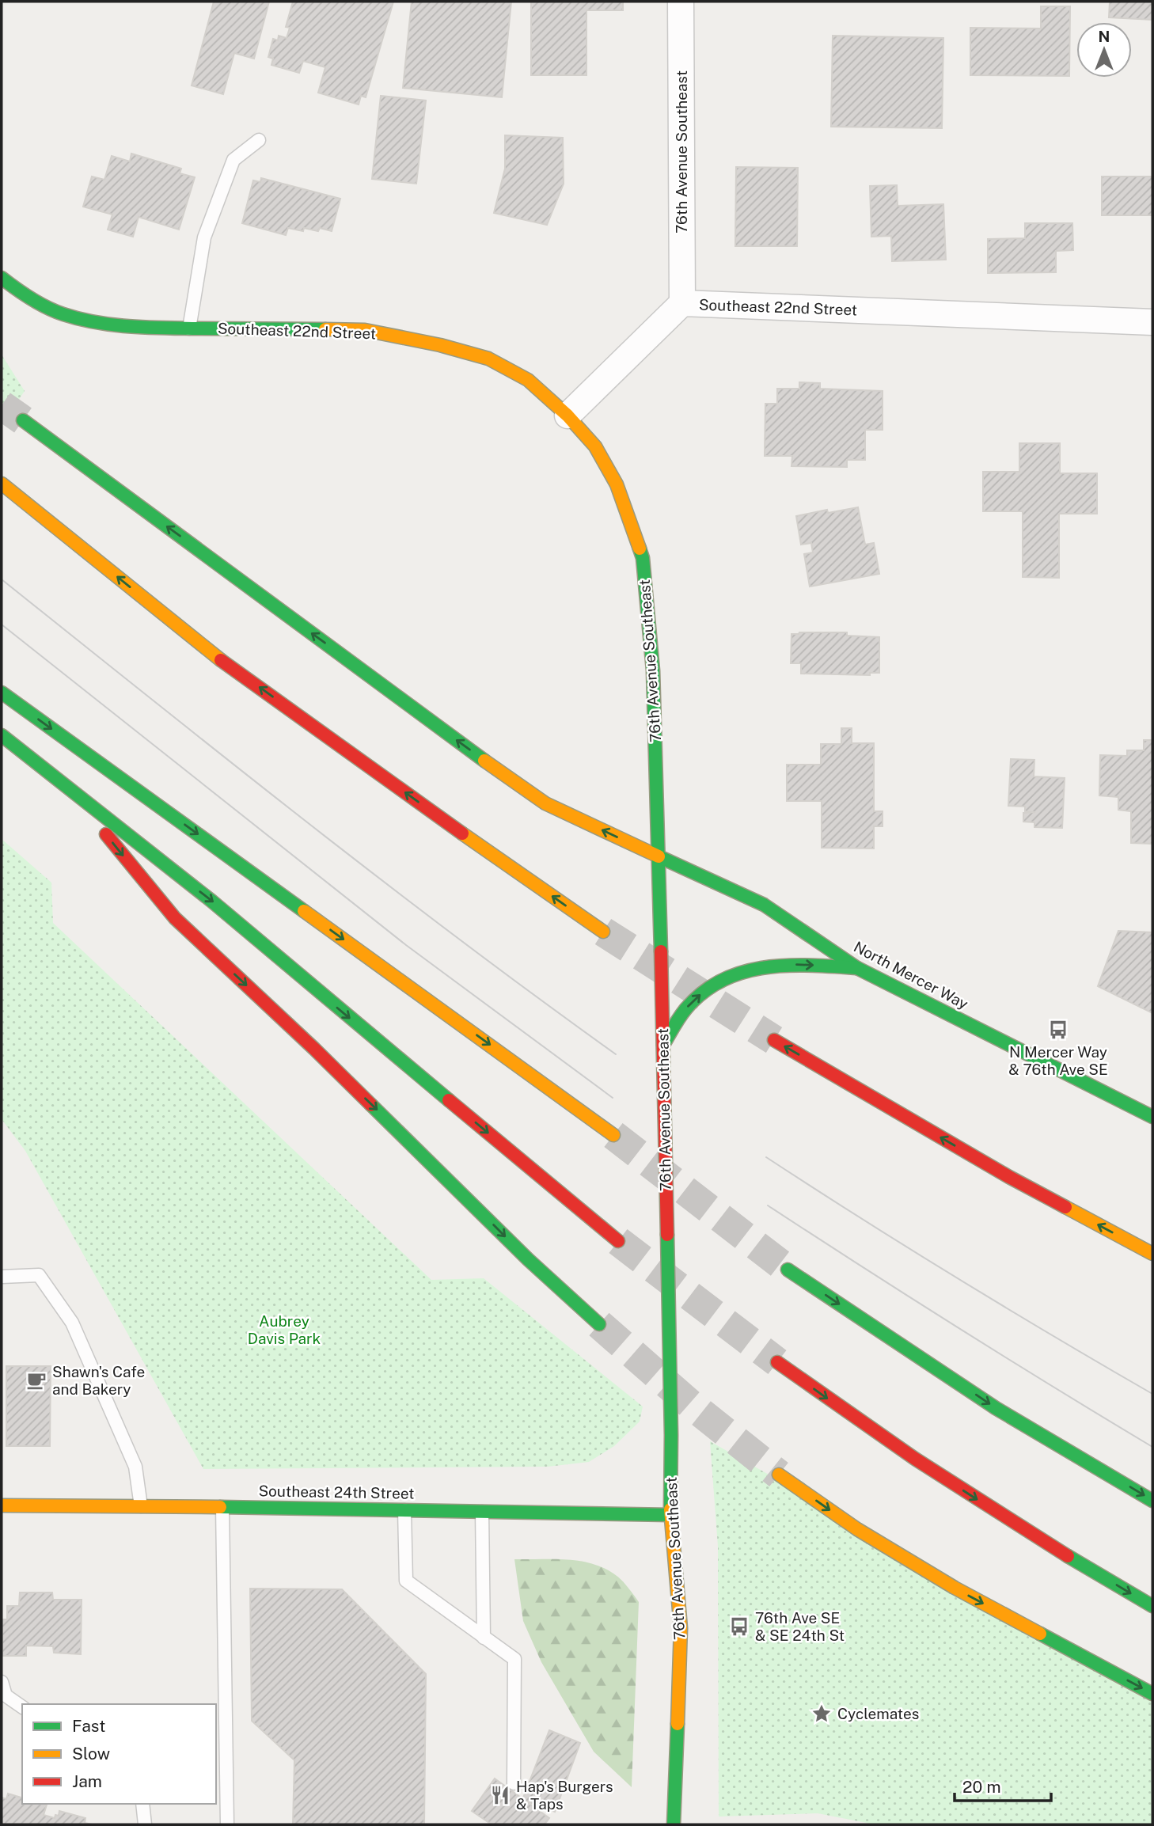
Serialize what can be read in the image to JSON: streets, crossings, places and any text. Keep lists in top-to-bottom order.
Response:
{
  "streets": {
    "main road": [
      "76th Avenue Southeast",
      "Southeast 22nd Street",
      "North Mercer Way",
      "Southeast 24th Street"
    ]
  },
  "crossings": [
    ["76th Avenue Southeast", "Southeast 22nd Street"],
    ["76th Avenue Southeast", "North Mercer Way"],
    ["76th Avenue Southeast", "Southeast 24th Street"]
  ],
  "parks": ["Aubrey Davis Park"],
  "places": {
    "bus stop": ["N Mercer Way & 76th Ave SE", "76th Ave SE & SE 24th St"],
    "cafe": ["Shawn's Cafe and Bakery"],
    "place": ["Cyclemates"],
    "restaurant": ["Hap's Burgers & Taps"]
  },
  "legend": ["Fast", "Slow", "Jam"],
  "scale_bar": "20 m",
  "north": "top"
}
